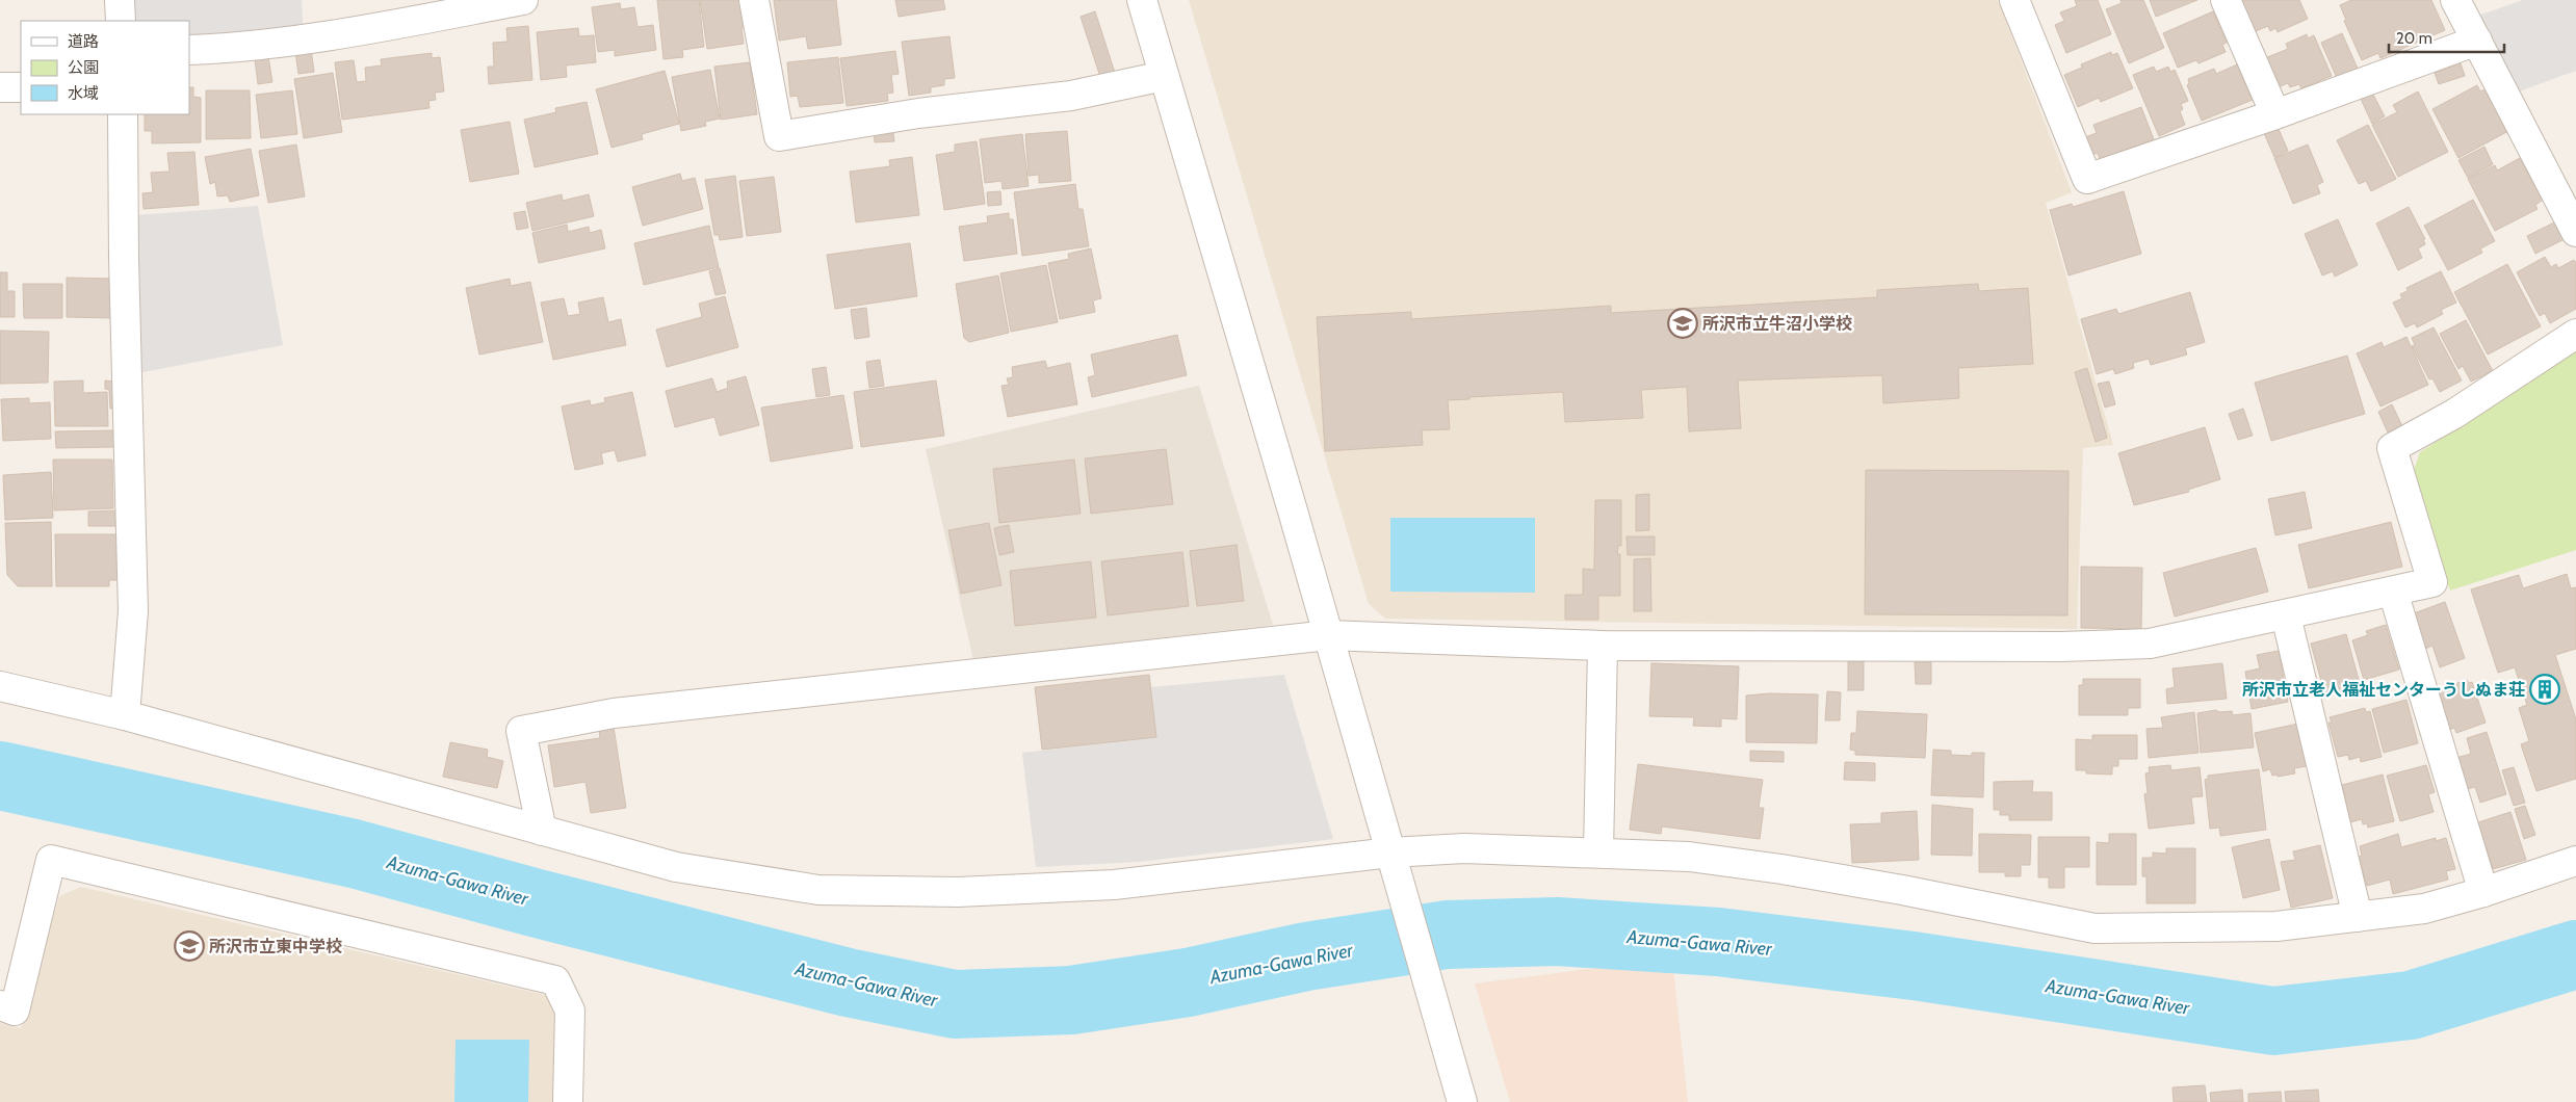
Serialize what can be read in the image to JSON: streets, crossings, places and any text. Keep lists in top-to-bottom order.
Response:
{
  "water": ["Azuma-Gawa River"],
  "places": {
    "school or university": ["所沢市立牛沼小学校", "所沢市立東中学校"],
    "building": ["所沢市立老人福祉センターうしぬま荘"]
  },
  "legend": ["道路", "公園", "水域"],
  "scale_bar": "20 m"
}
